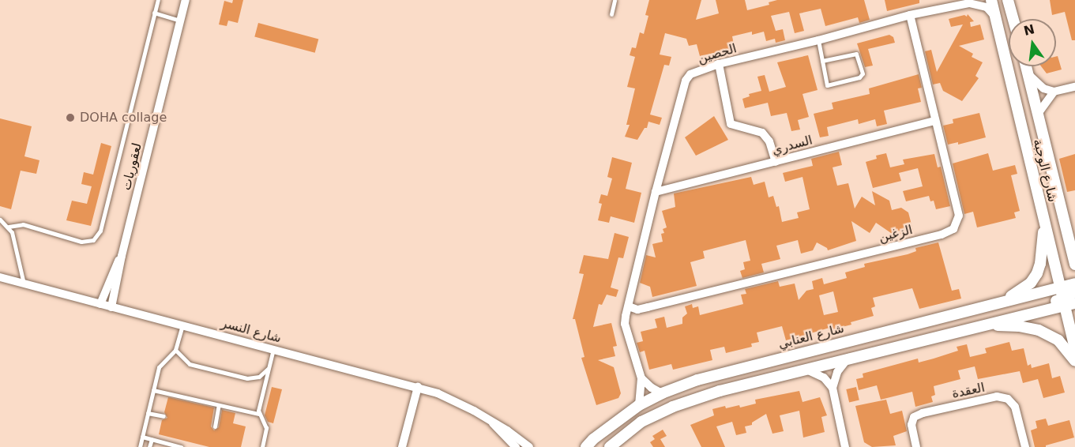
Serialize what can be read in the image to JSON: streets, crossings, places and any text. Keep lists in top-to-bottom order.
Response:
{
  "streets": {
    "street": [
      "الحصين",
      "السدري",
      "لعقوريات",
      "شارع الوجبة",
      "الزغين",
      "شارع النسر",
      "شارع العنابي",
      "العقدة"
    ]
  },
  "crossings": [
    ["الحصين", "السدري"],
    ["الحصين", "شارع الوجبة"],
    ["الحصين", "الزغين"],
    ["الحصين", "شارع العنابي"],
    ["السدري", "الزغين"],
    ["لعقوريات", "شارع النسر"],
    ["شارع الوجبة", "شارع العنابي"]
  ],
  "places": ["DOHA collage"],
  "north": "top"
}
